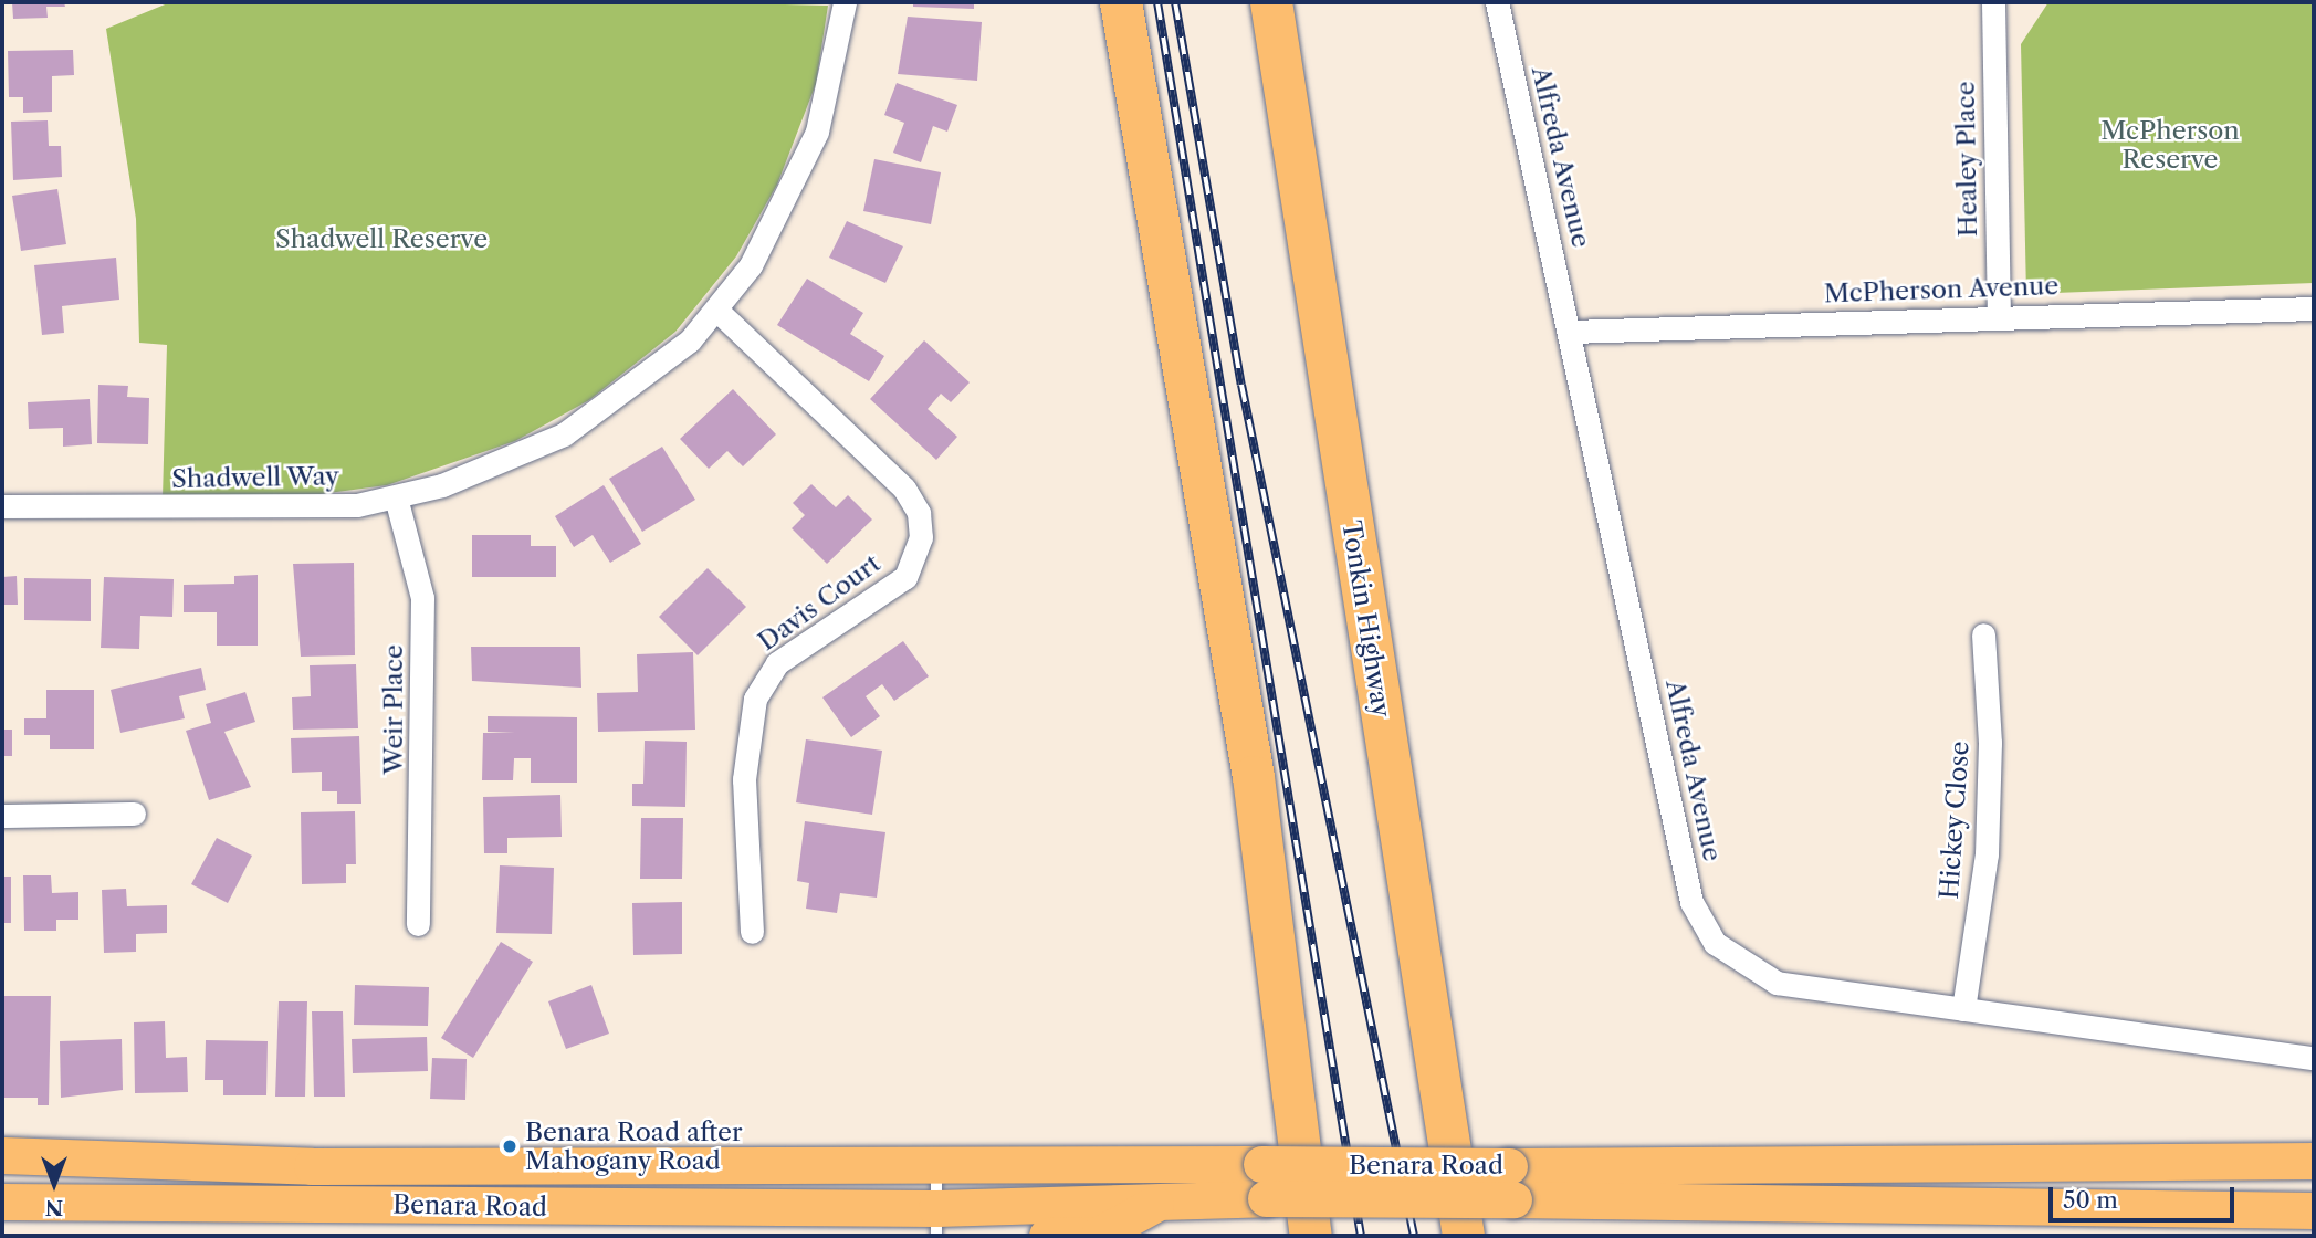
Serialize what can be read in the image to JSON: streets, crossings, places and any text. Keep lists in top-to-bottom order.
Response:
{
  "streets": {
    "highway": ["Tonkin Highway"],
    "main road": ["Benara Road"],
    "street": [
      "Alfreda Avenue",
      "Healey Place",
      "McPherson Avenue",
      "Shadwell Way",
      "Davis Court",
      "Weir Place",
      "Hickey Close"
    ]
  },
  "crossings": [
    ["Alfreda Avenue", "McPherson Avenue"],
    ["Alfreda Avenue", "Hickey Close"],
    ["Healey Place", "McPherson Avenue"],
    ["Shadwell Way", "Davis Court"],
    ["Shadwell Way", "Weir Place"]
  ],
  "parks": ["McPherson Reserve", "Shadwell Reserve"],
  "places": ["Benara Road after Mahogany Road"],
  "scale_bar": "50 m",
  "north": "bottom"
}
